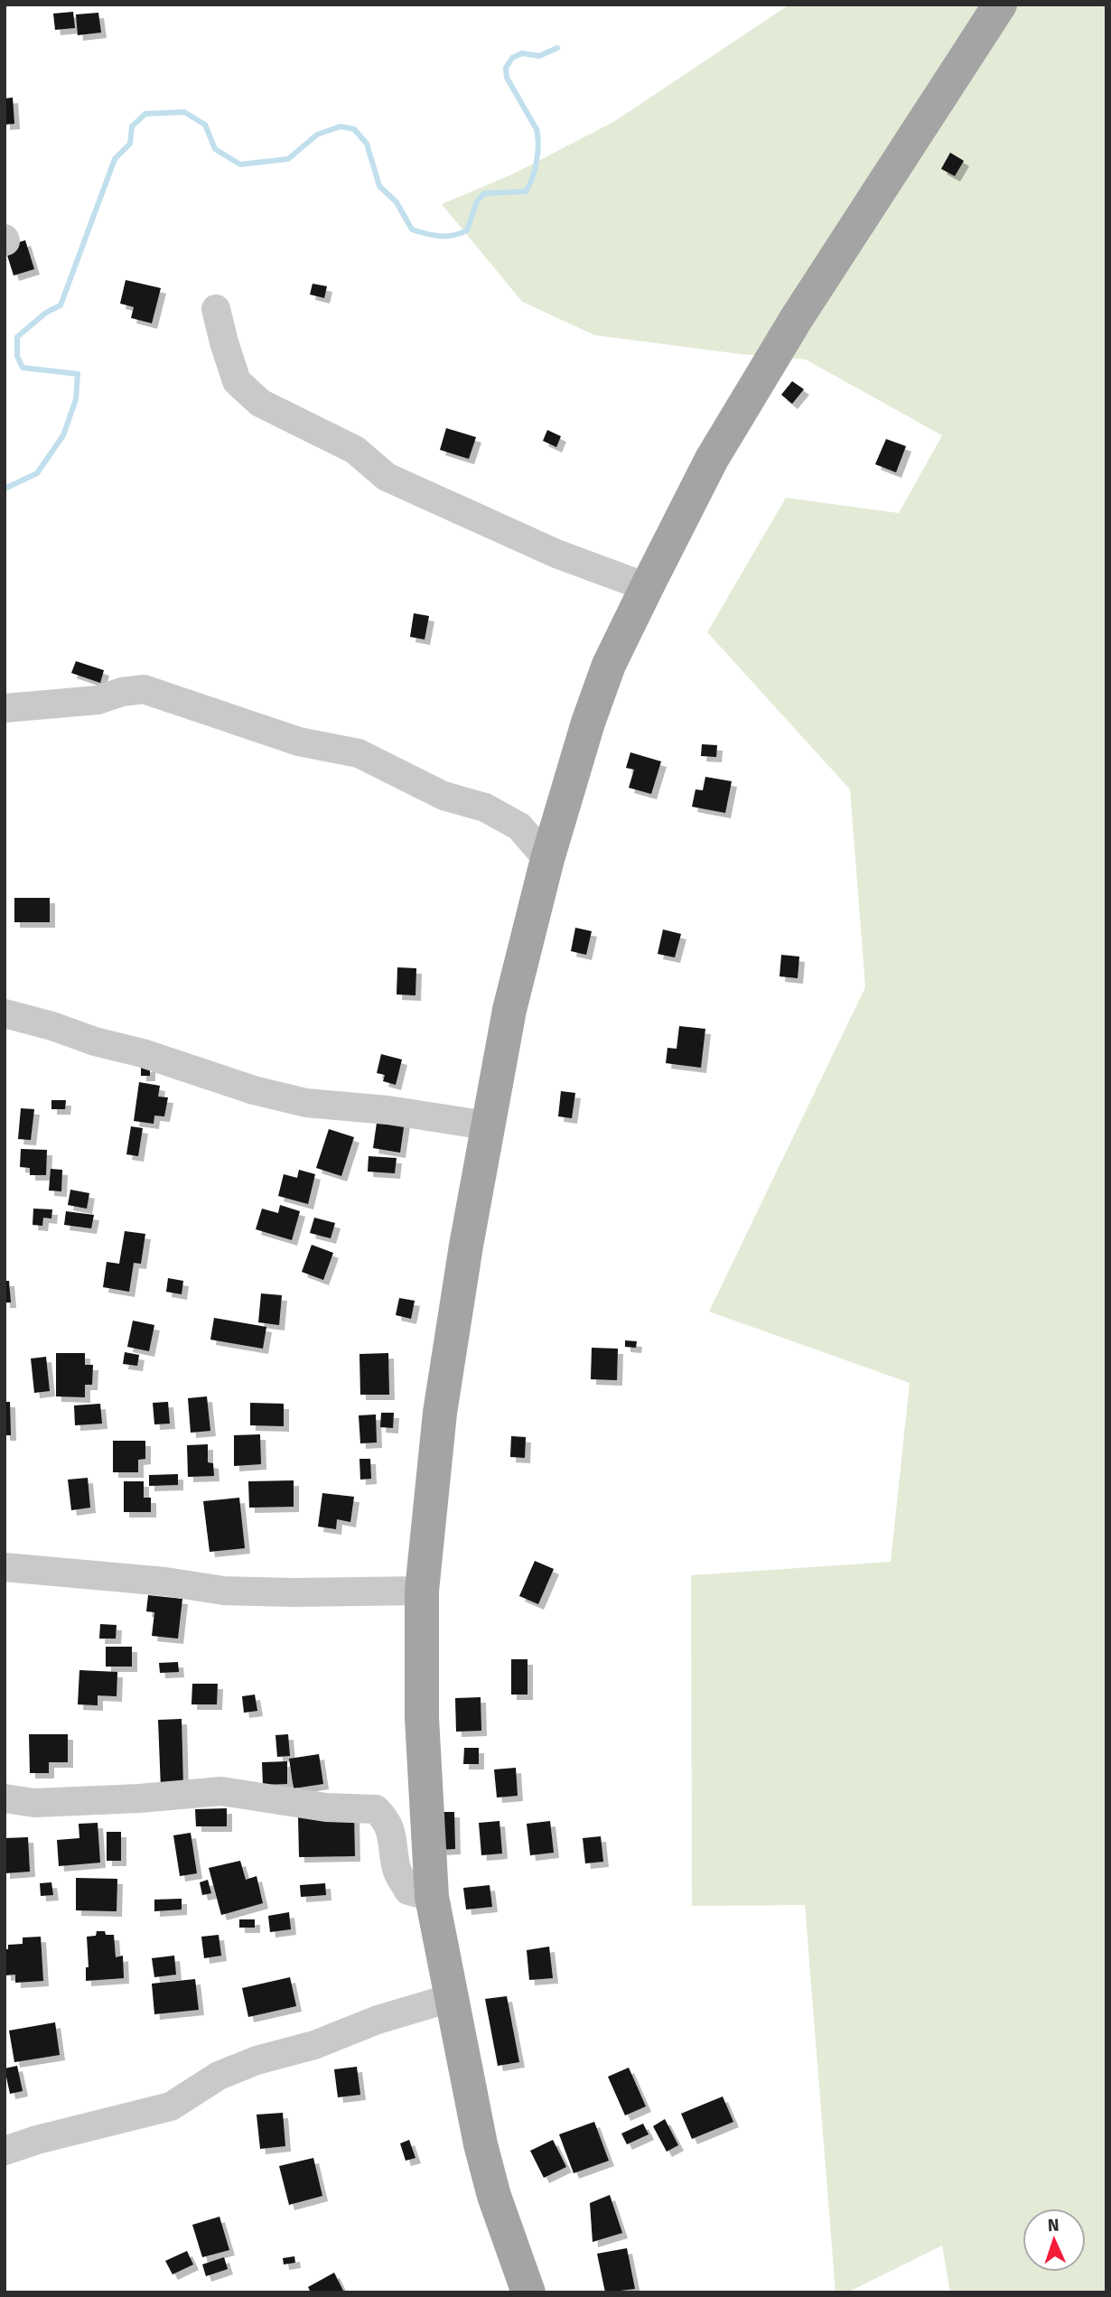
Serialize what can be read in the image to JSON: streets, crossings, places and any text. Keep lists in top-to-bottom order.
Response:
{
  "north": "top"
}
